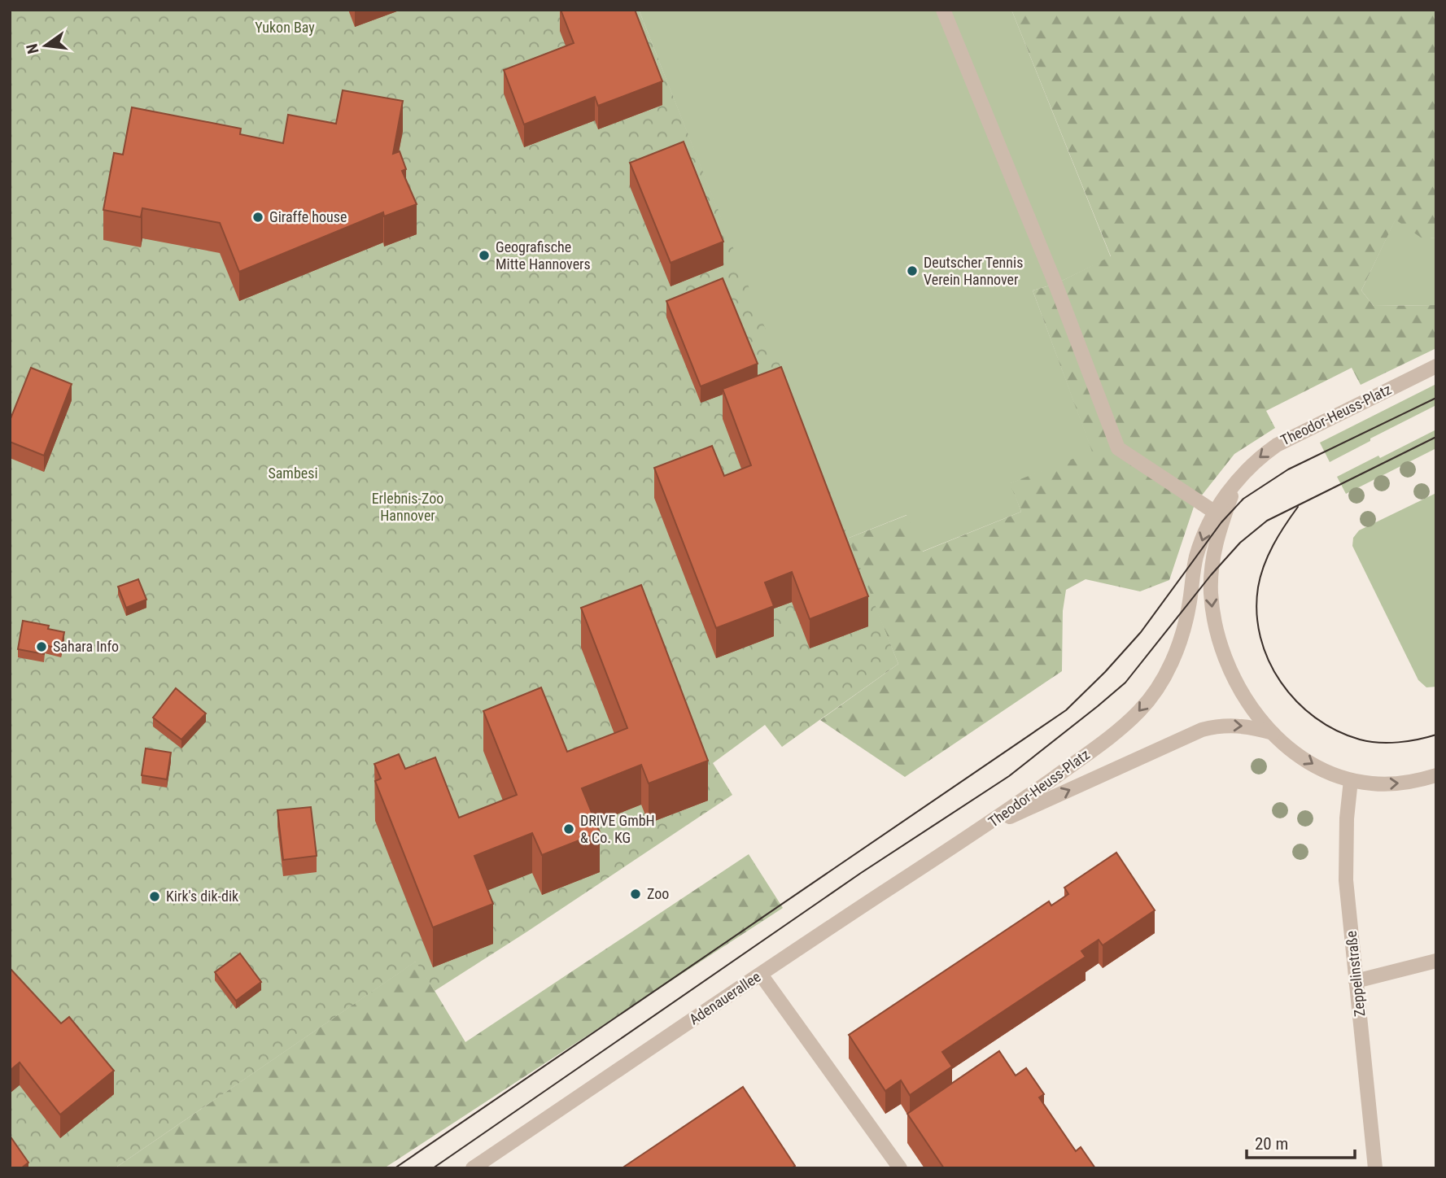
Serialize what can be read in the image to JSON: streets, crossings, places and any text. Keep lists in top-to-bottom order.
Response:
{
  "streets": {
    "street": ["Theodor-Heuss-Platz", "Zeppelinstraße", "Adenauerallee"]
  },
  "crossings": [
    ["Theodor-Heuss-Platz", "Zeppelinstraße"],
    ["Theodor-Heuss-Platz", "Adenauerallee"]
  ],
  "parks": ["Yukon Bay", "Sambesi", "Erlebnis-Zoo Hannover"],
  "places": [
    "Giraffe house",
    "Geografische Mitte Hannovers",
    "Deutscher Tennis Verein Hannover",
    "Sahara Info",
    "DRIVE GmbH & Co. KG",
    "Zoo",
    "Kirk's dik-dik"
  ],
  "scale_bar": "20 m",
  "north": "left"
}
